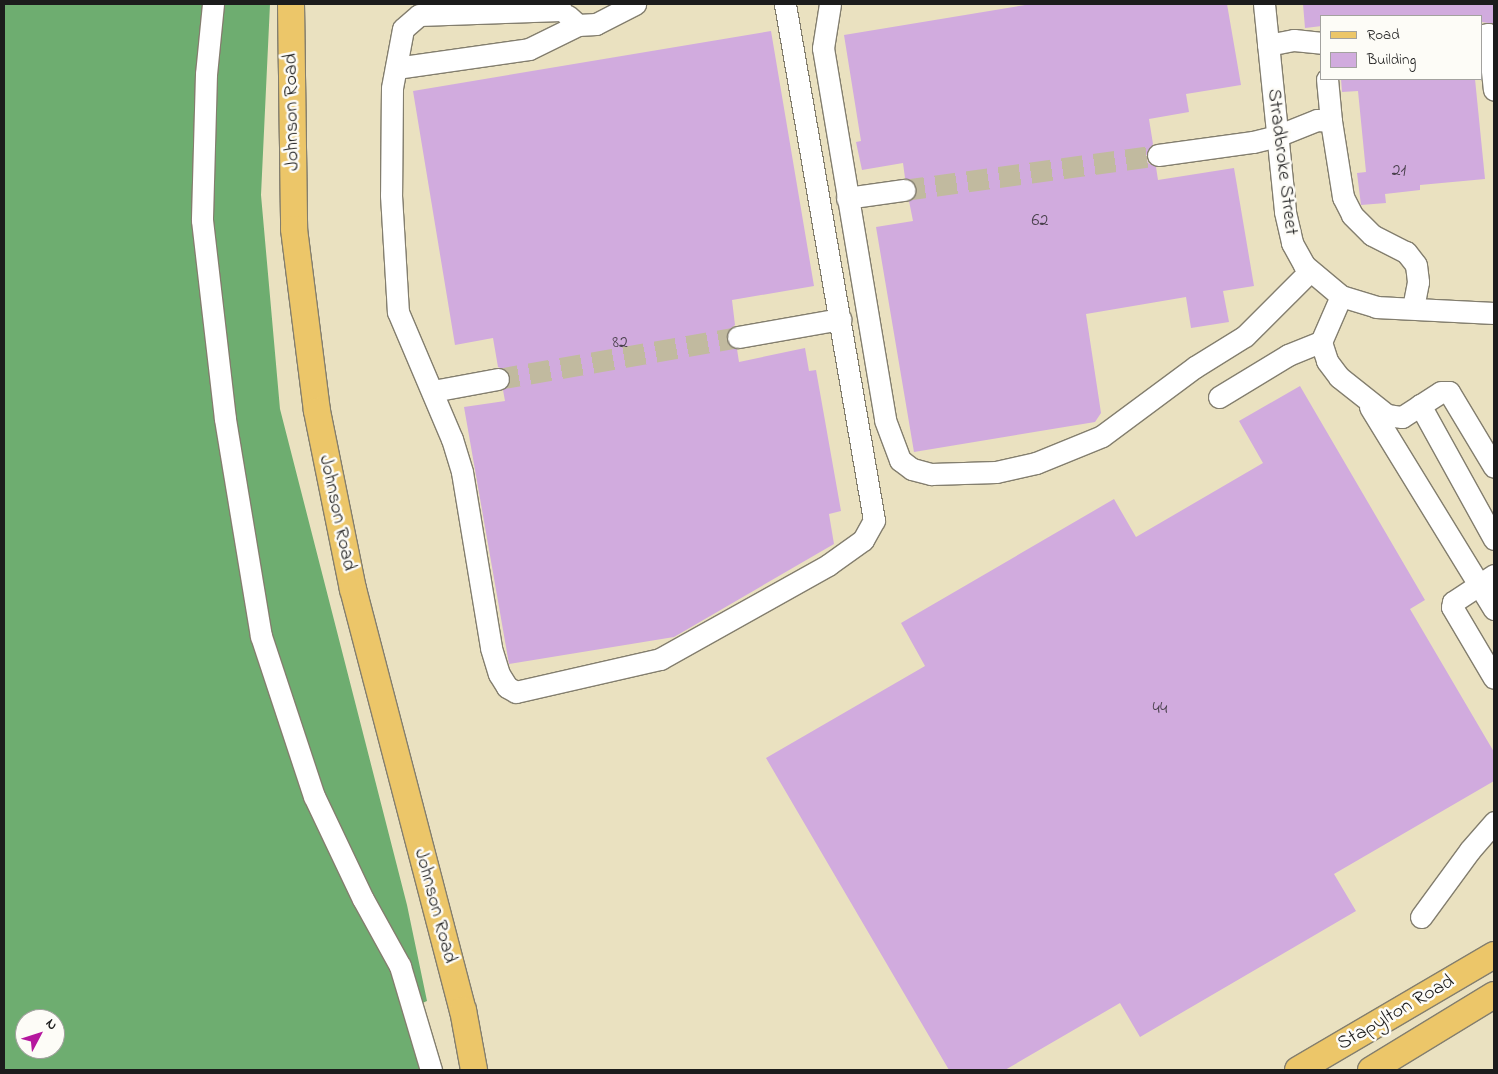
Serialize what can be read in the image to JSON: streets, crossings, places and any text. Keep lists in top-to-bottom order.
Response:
{
  "streets": {
    "main road": ["Johnson Road", "Stapylton Road"],
    "street": ["Stradbroke Street"]
  },
  "house_numbers": [
    "21",
    "62",
    "82",
    "44"
  ],
  "legend": ["Road", "Building"],
  "north": "top right"
}
